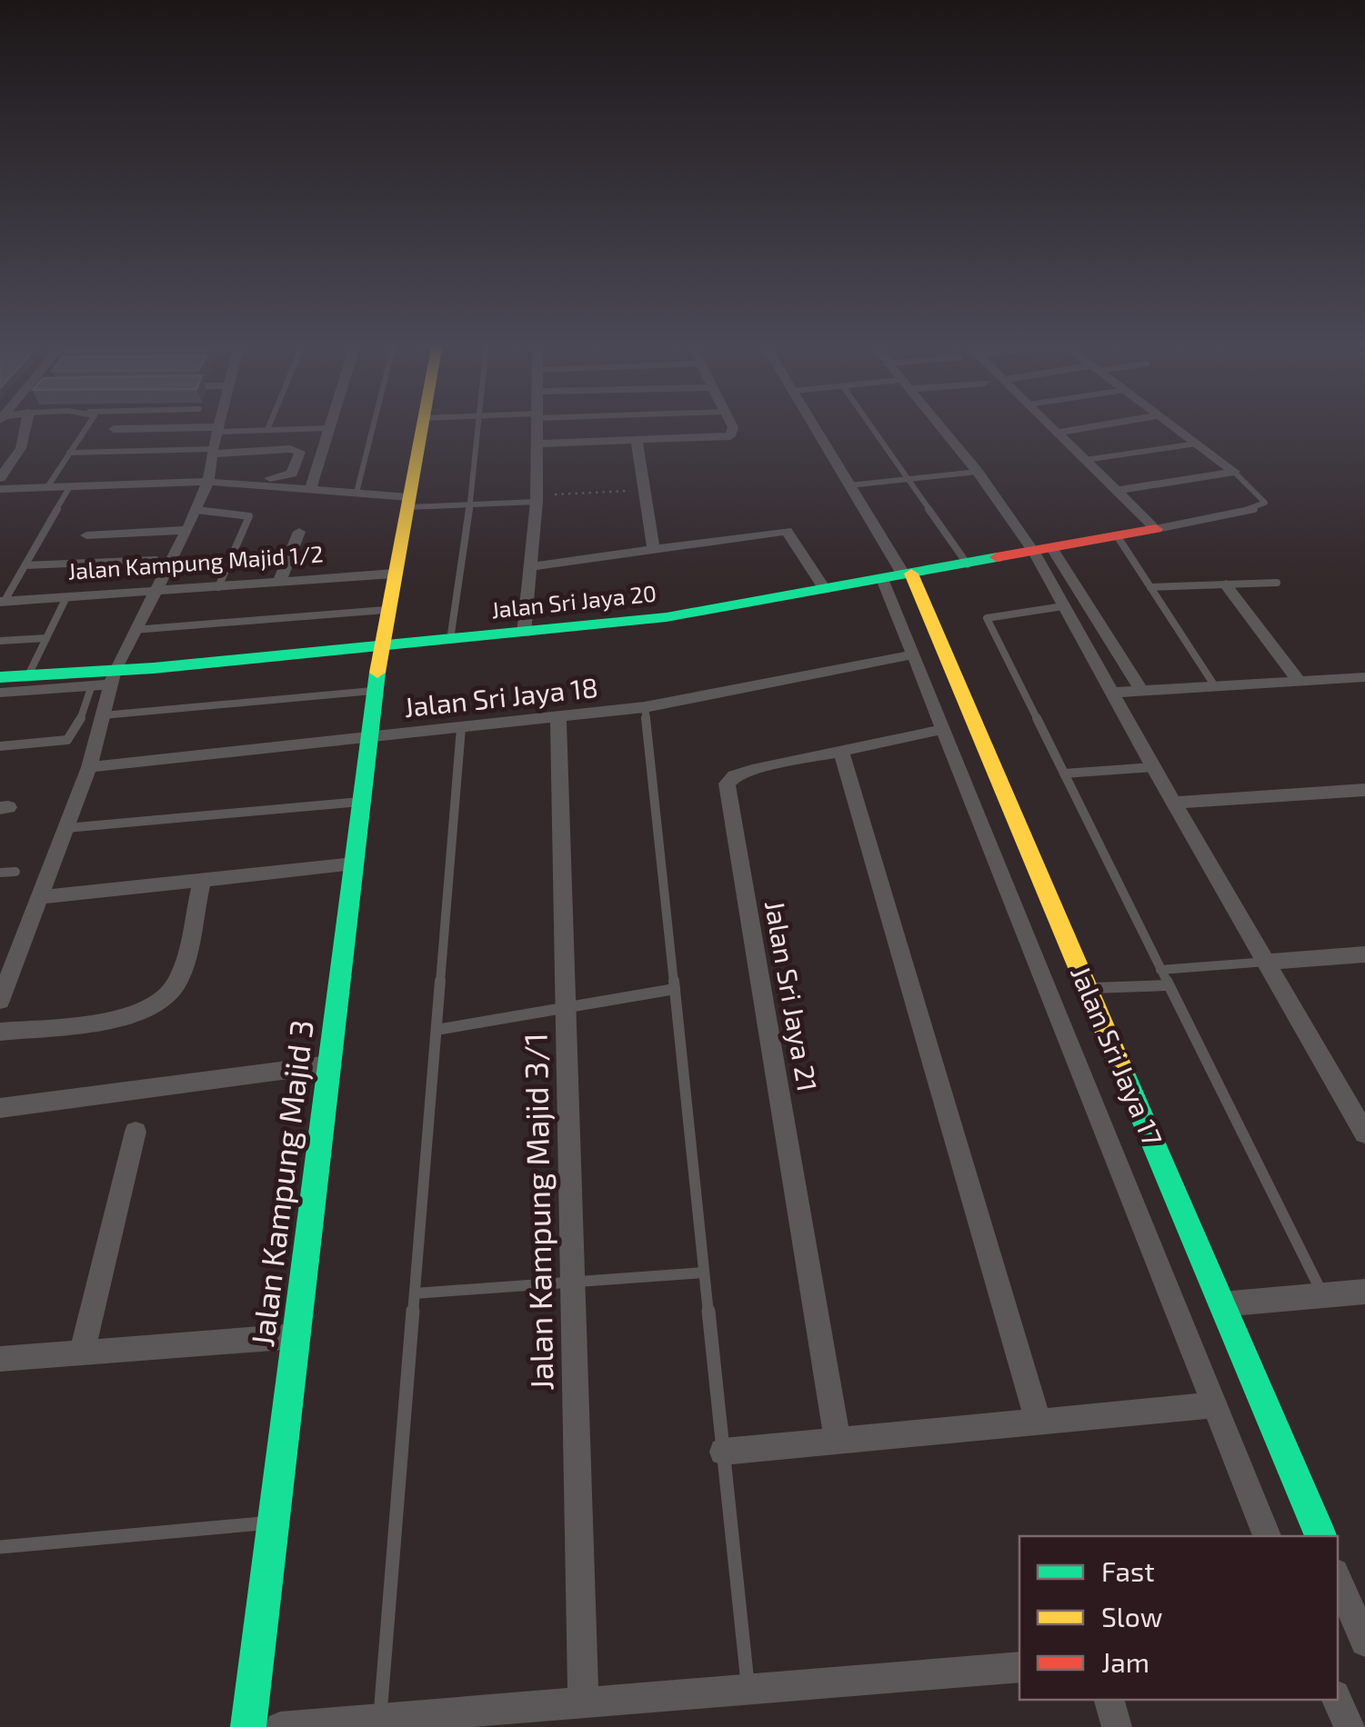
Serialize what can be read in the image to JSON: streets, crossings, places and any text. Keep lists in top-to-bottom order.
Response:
{
  "streets": {
    "street": [
      "Jalan Kampung Majid 1/2",
      "Jalan Sri Jaya 20",
      "Jalan Sri Jaya 18",
      "Jalan Sri Jaya 21",
      "Jalan Sri Jaya 17",
      "Jalan Kampung Majid 3",
      "Jalan Kampung Majid 3/1"
    ]
  },
  "crossings": [
    ["Jalan Sri Jaya 20", "Jalan Sri Jaya 17"],
    ["Jalan Sri Jaya 20", "Jalan Kampung Majid 3"],
    ["Jalan Sri Jaya 18", "Jalan Sri Jaya 17"],
    ["Jalan Sri Jaya 18", "Jalan Kampung Majid 3"],
    ["Jalan Sri Jaya 18", "Jalan Kampung Majid 3/1"],
    ["Jalan Sri Jaya 21", "Jalan Sri Jaya 17"]
  ],
  "legend": ["Fast", "Slow", "Jam"]
}
